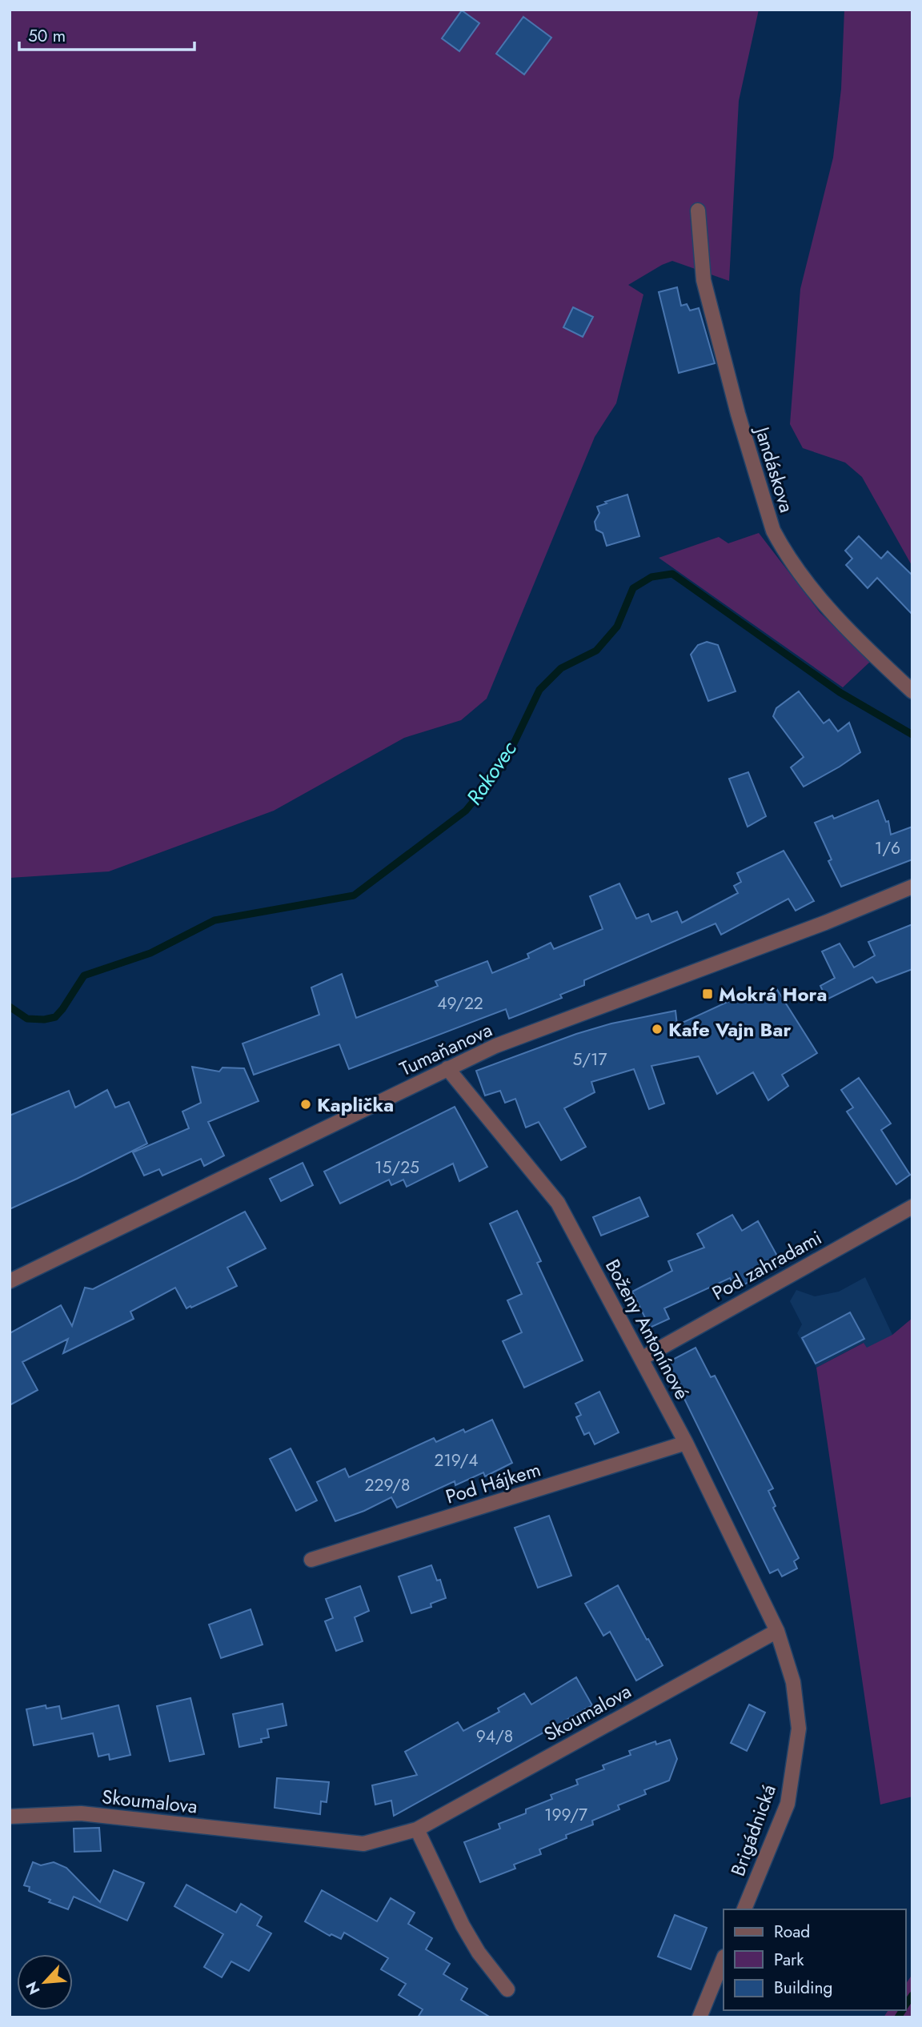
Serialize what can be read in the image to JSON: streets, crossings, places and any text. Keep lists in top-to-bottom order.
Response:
{
  "streets": {
    "street": [
      "Jandáskova",
      "Tumaňanova",
      "Pod zahradami",
      "Boženy Antonínové",
      "Pod Hájkem",
      "Skoumalova",
      "Brigádnická"
    ]
  },
  "crossings": [
    ["Tumaňanova", "Boženy Antonínové"],
    ["Pod zahradami", "Boženy Antonínové"],
    ["Boženy Antonínové", "Pod Hájkem"],
    ["Boženy Antonínové", "Skoumalova"],
    ["Boženy Antonínové", "Brigádnická"],
    ["Skoumalova", "Brigádnická"]
  ],
  "water": ["Rakovec"],
  "places": {
    "transit": ["Mokrá Hora"],
    "other": ["Kafe Vajn Bar", "Kaplička"]
  },
  "house_numbers": [
    "1/6",
    "49/22",
    "5/17",
    "15/25",
    "219/4",
    "229/8",
    "94/8",
    "199/7"
  ],
  "legend": ["Road", "Park", "Building"],
  "scale_bar": "50 m",
  "north": "bottom left"
}
